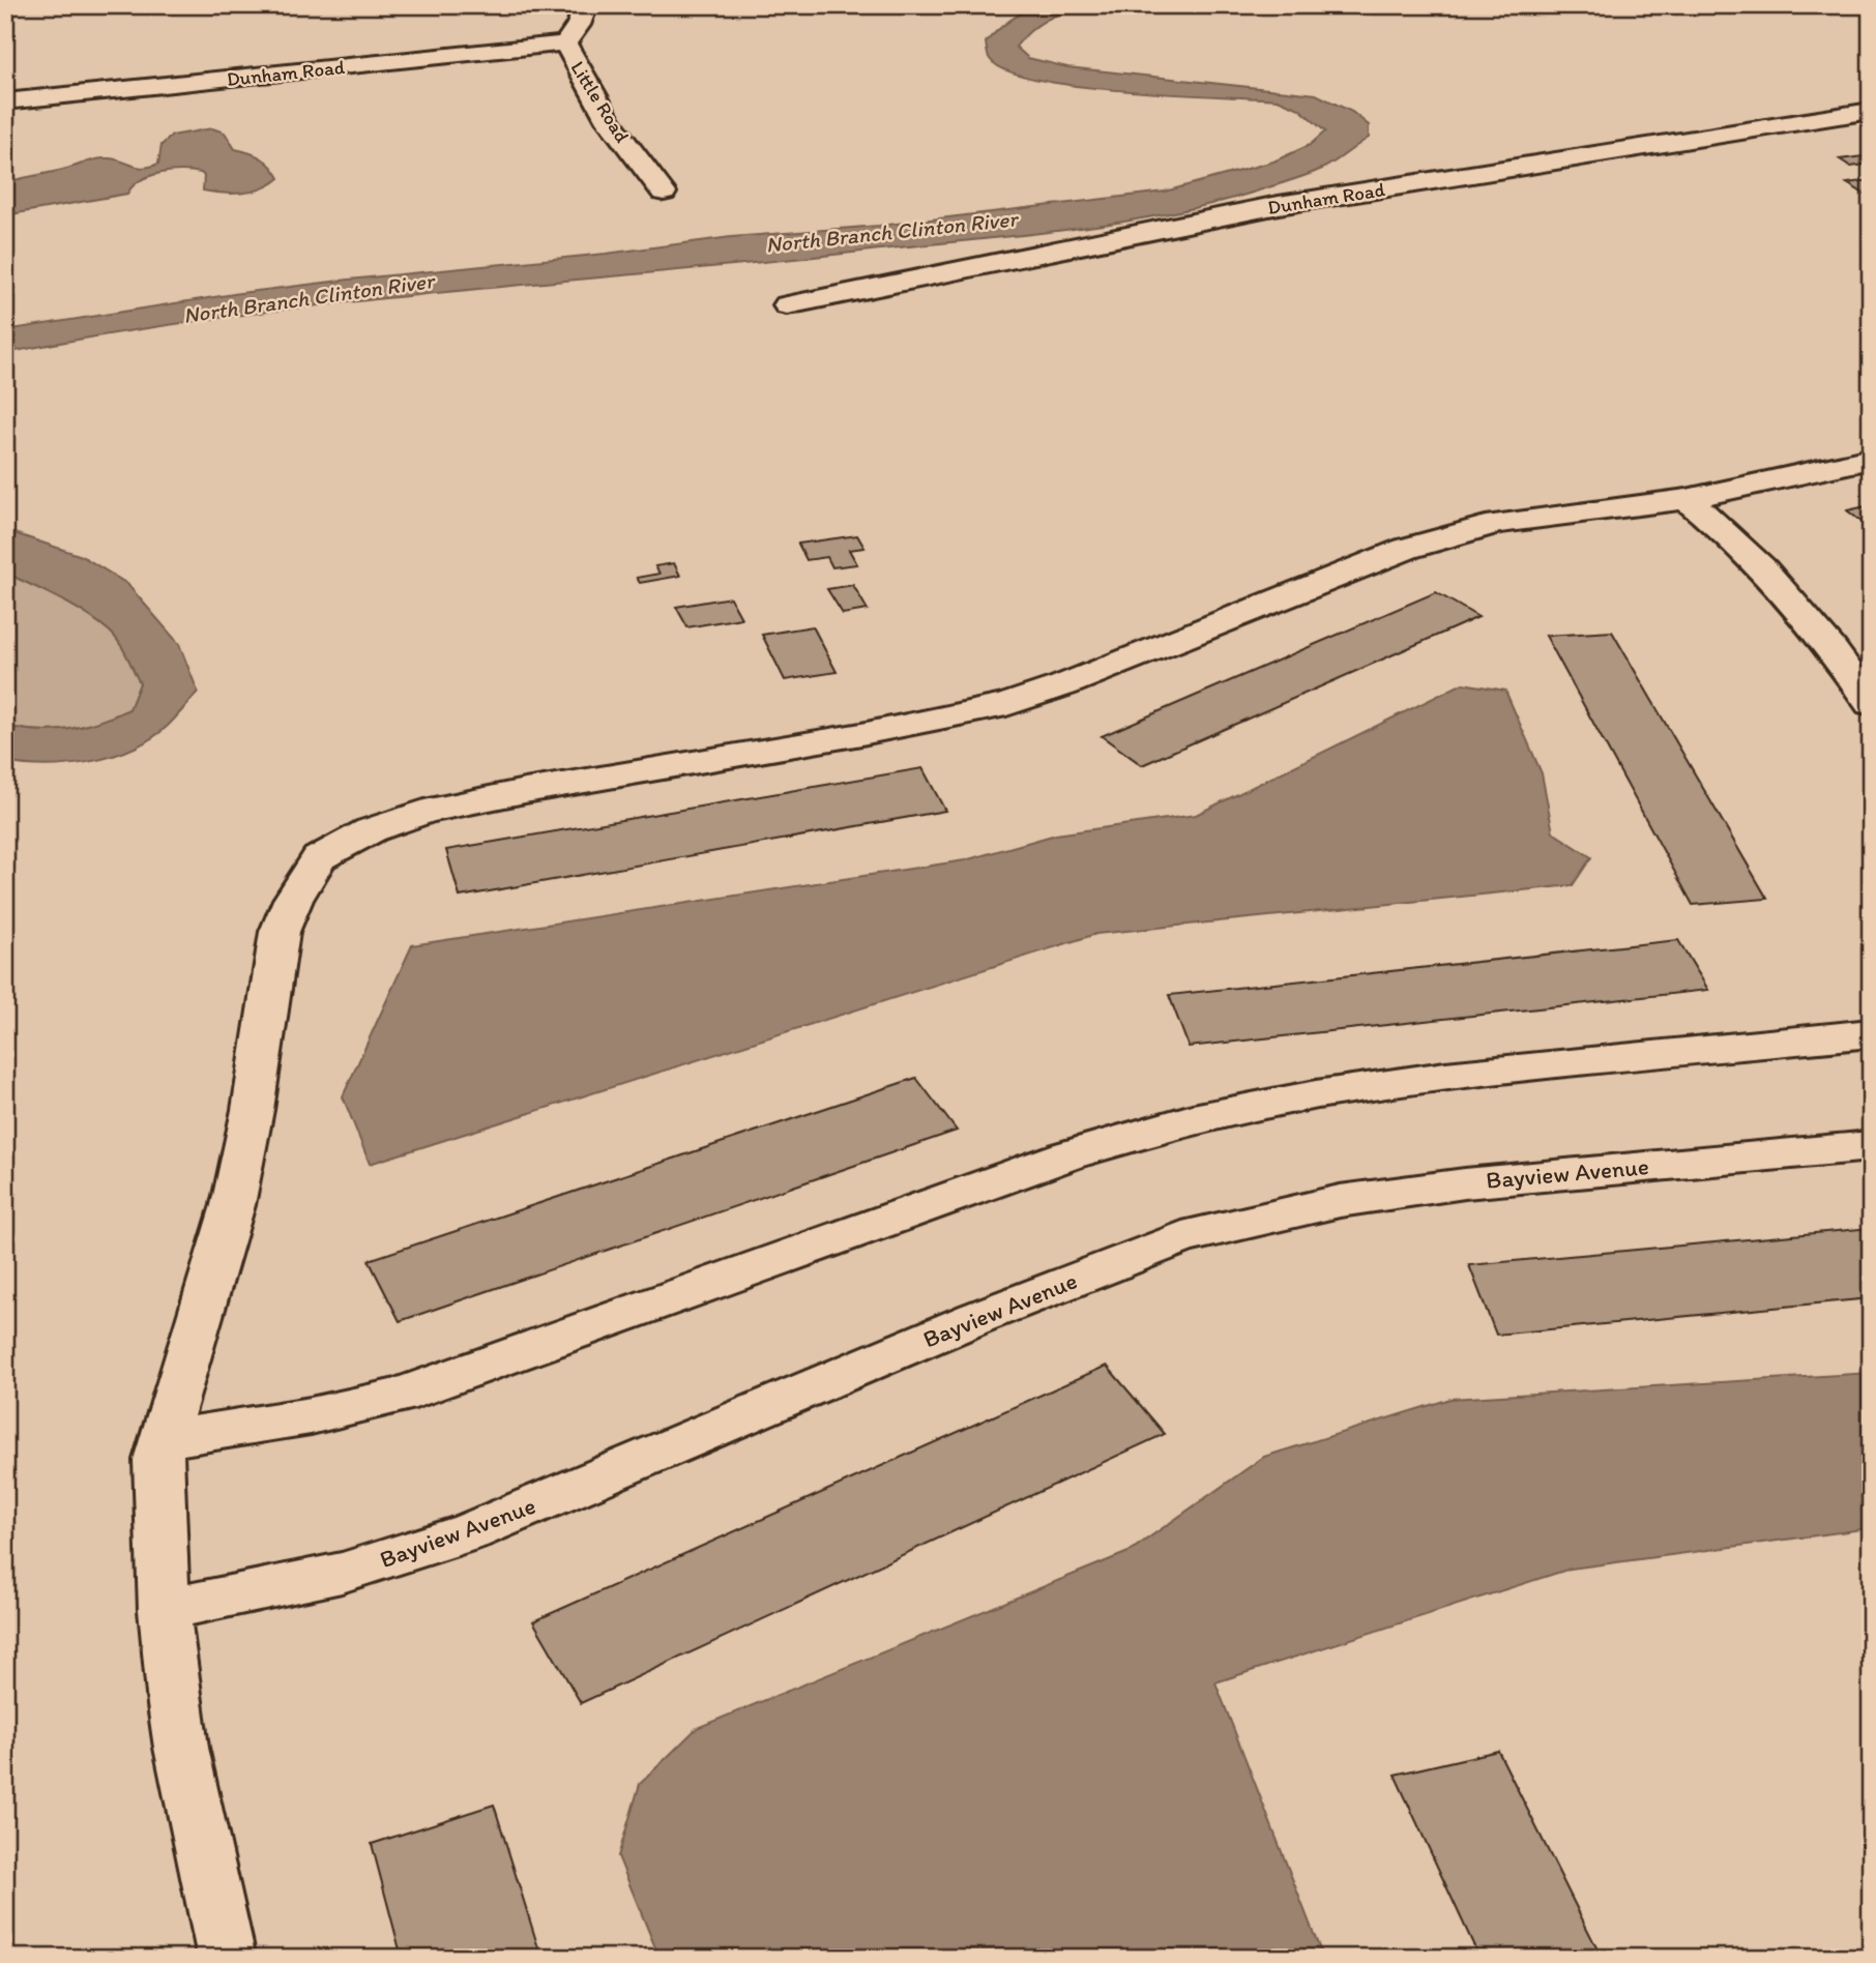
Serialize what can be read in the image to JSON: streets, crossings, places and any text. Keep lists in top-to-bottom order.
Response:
{
  "streets": {
    "street": ["Dunham Road", "Little Road", "Bayview Avenue"]
  },
  "crossings": [
    ["Dunham Road", "Little Road"]
  ],
  "water": ["North Branch Clinton River"]
}
